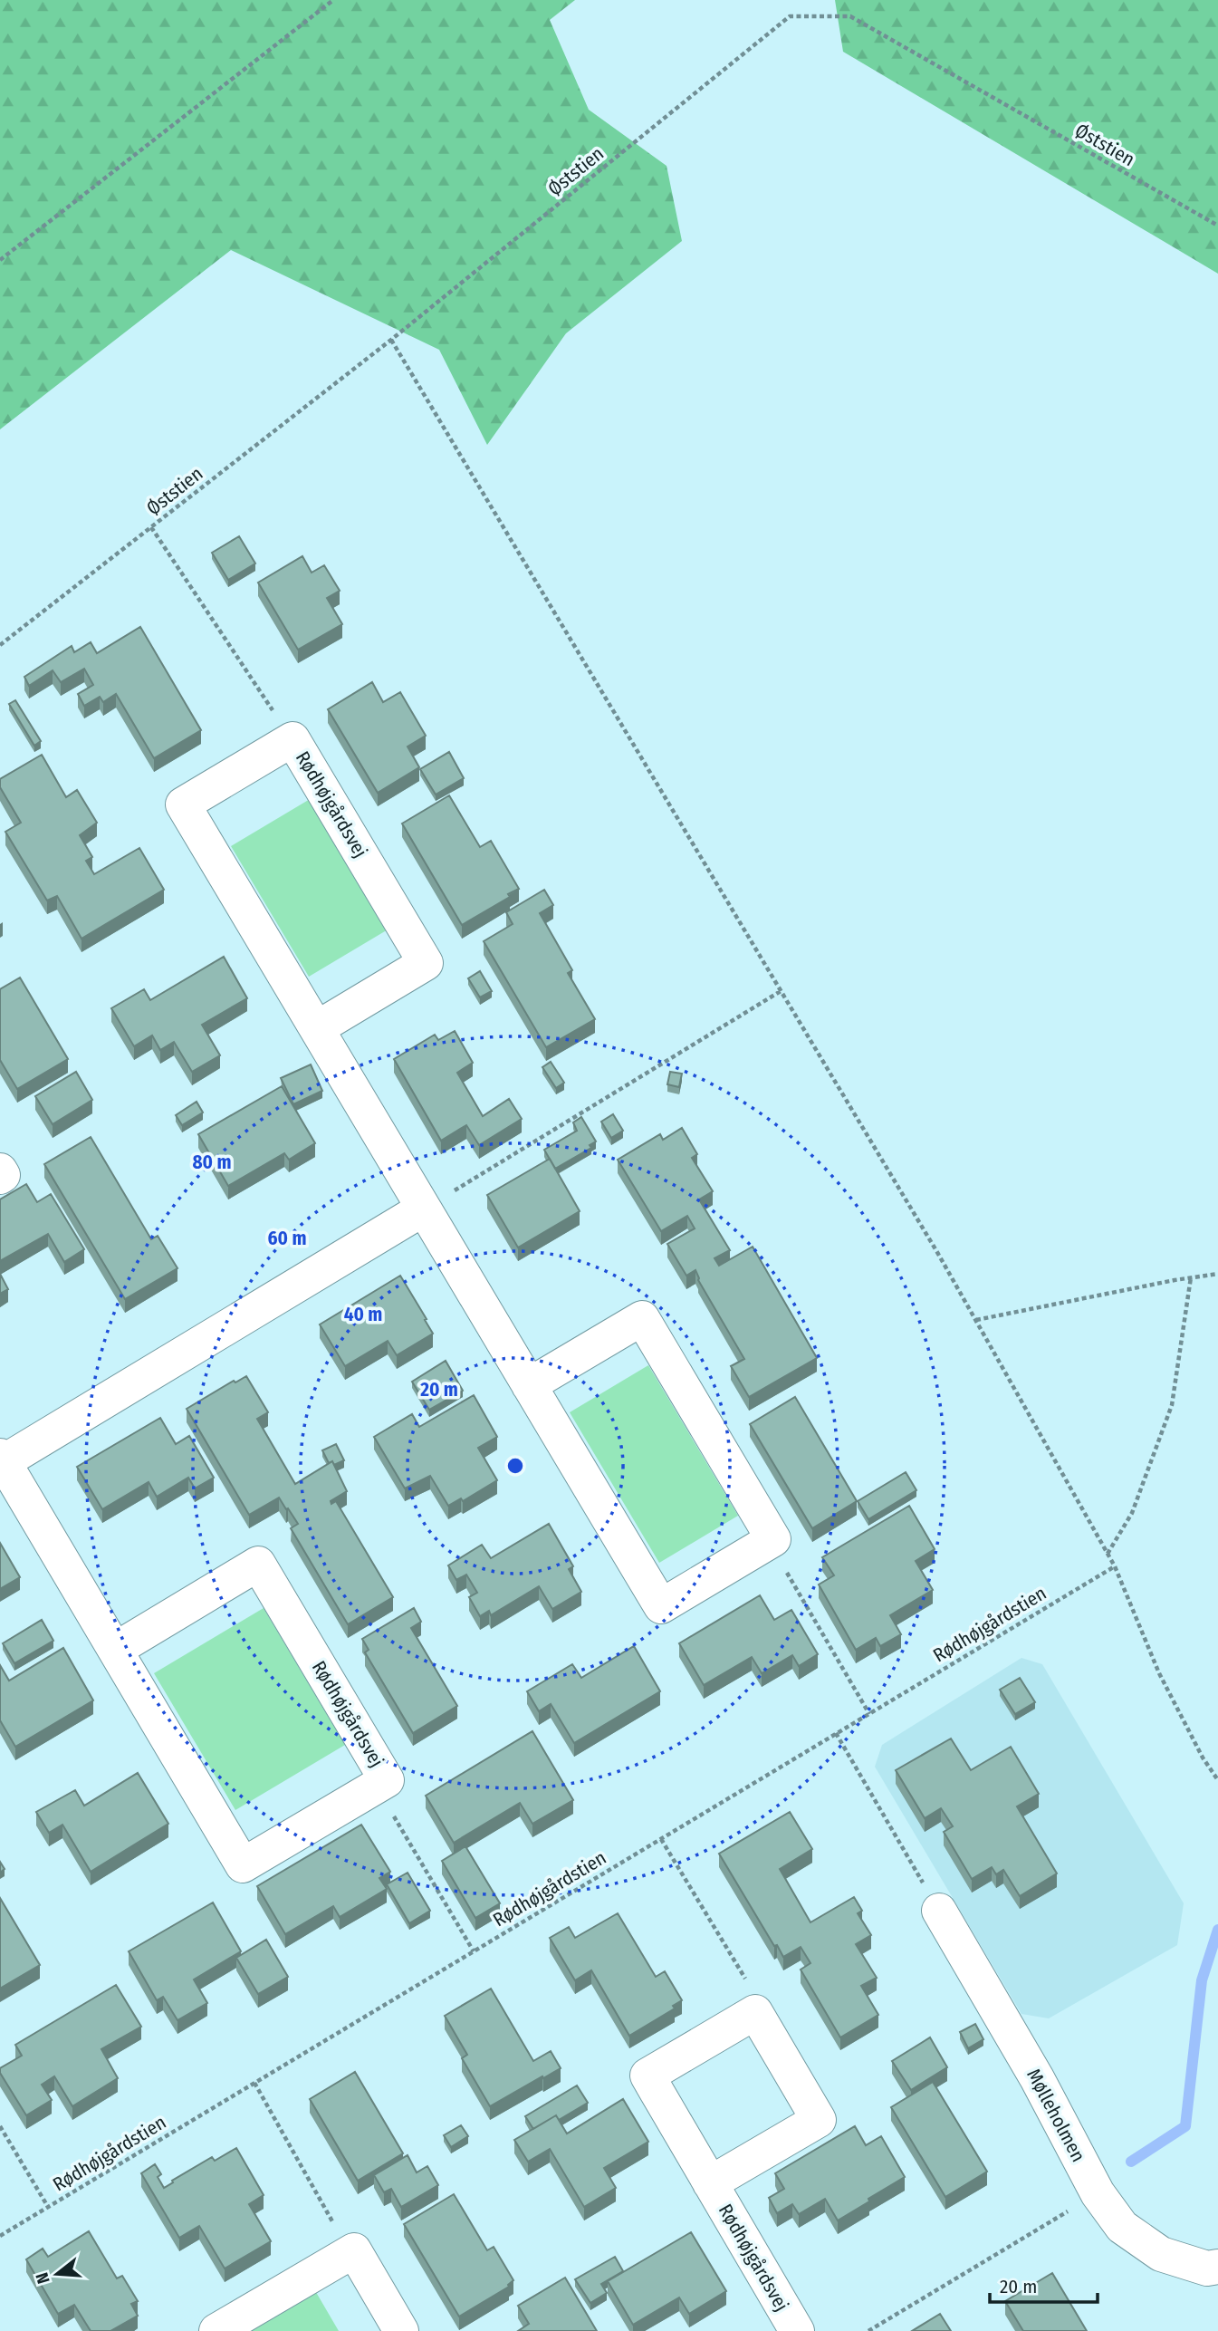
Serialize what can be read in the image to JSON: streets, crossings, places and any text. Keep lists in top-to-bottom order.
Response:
{
  "streets": {
    "street": ["Rødhøjgårdsvej", "Mølleholmen"],
    "path": ["Øststien", "Rødhøjgårdstien"]
  },
  "scale_bar": "20 m",
  "north": "left",
  "rings": [
    "80 m",
    "60 m",
    "40 m",
    "20 m"
  ]
}
